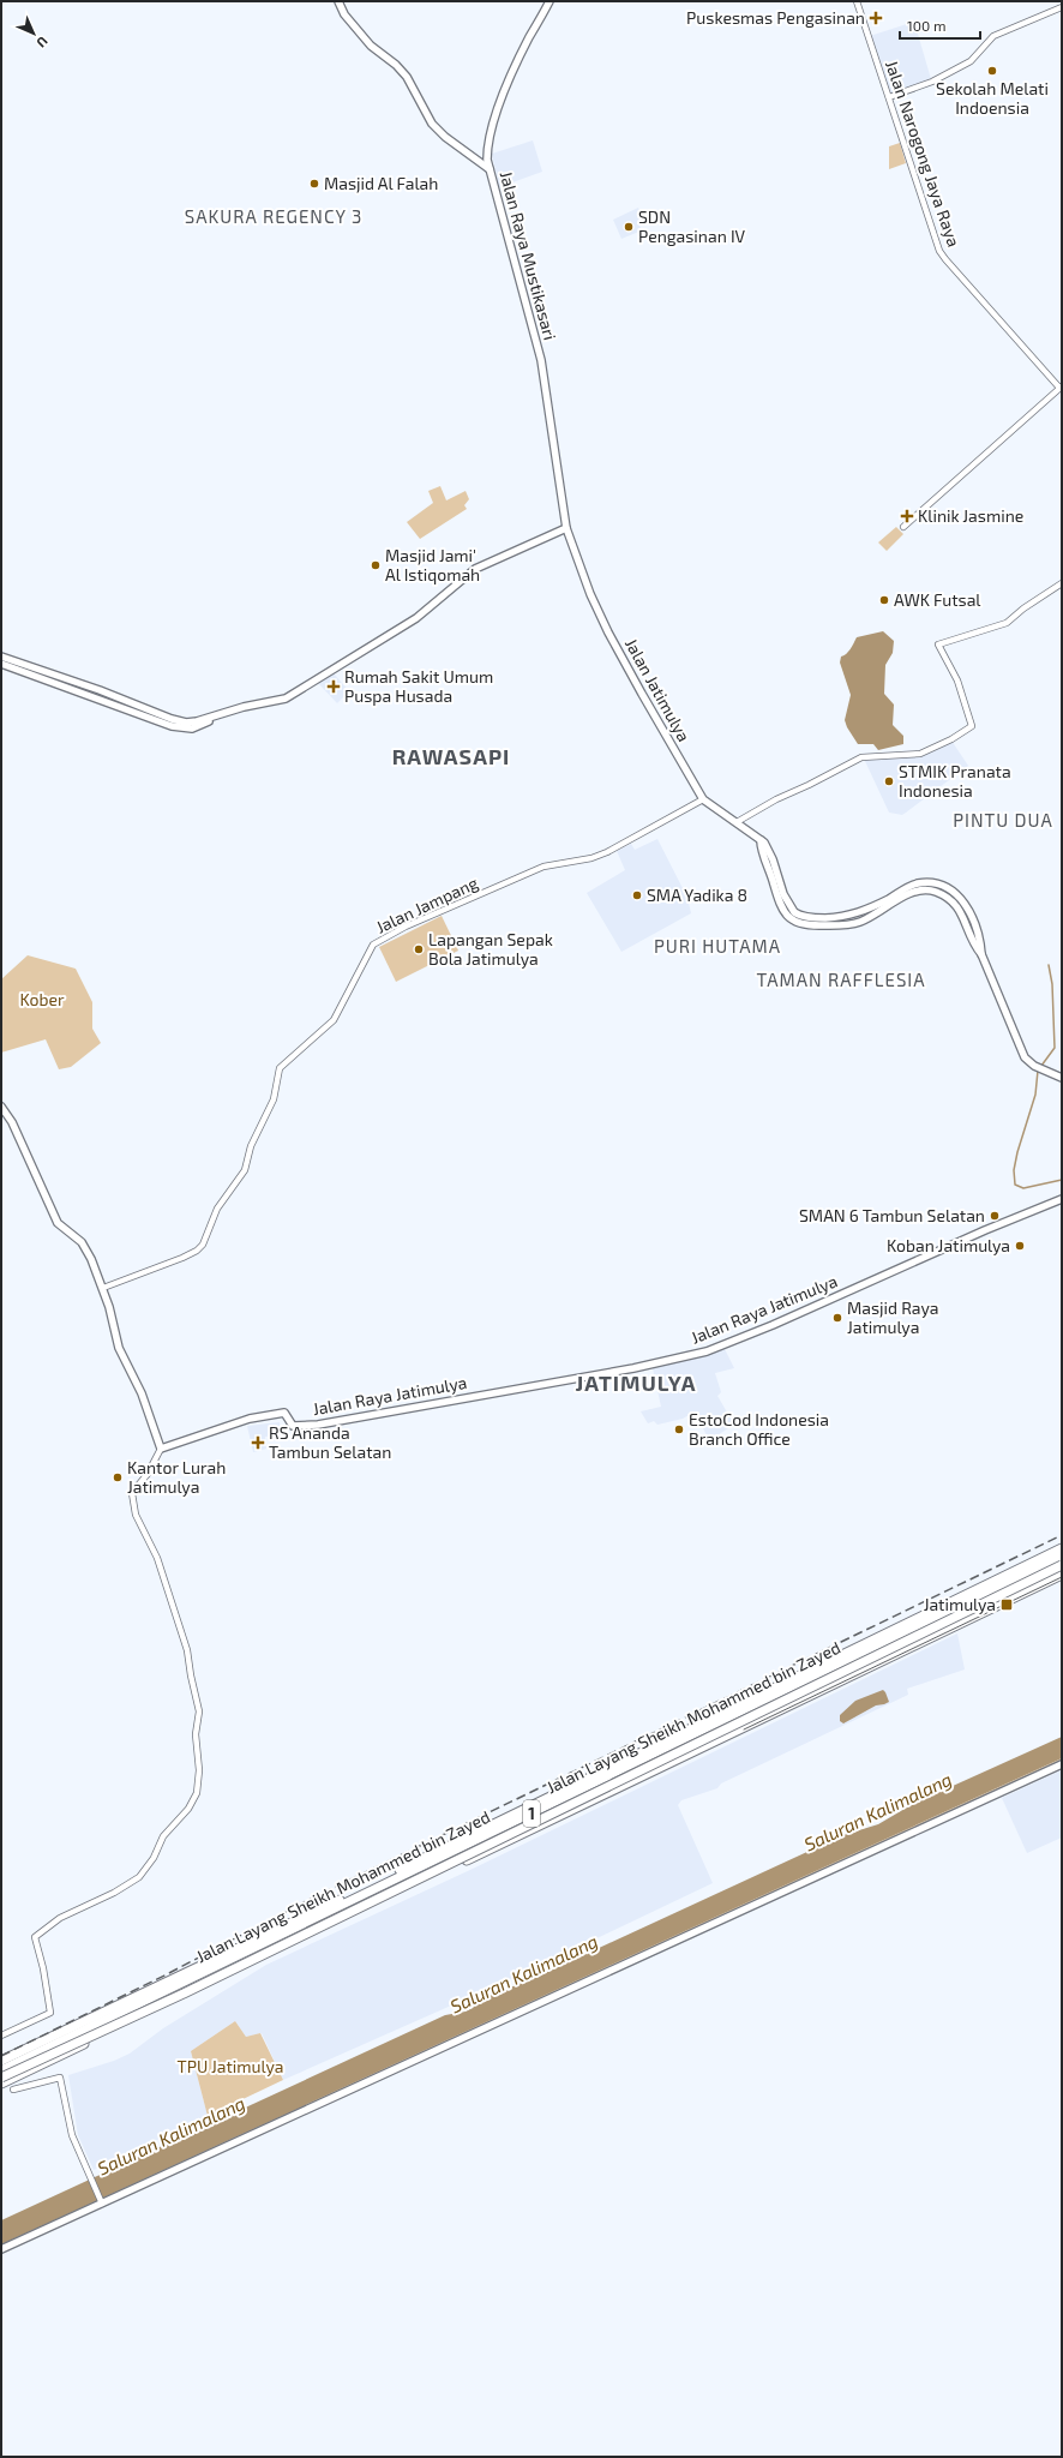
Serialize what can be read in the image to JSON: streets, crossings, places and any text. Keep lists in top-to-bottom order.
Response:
{
  "streets": {
    "highway": ["Jalan Layang Sheikh Mohammed bin Zayed", "1"],
    "main road": ["Jalan Raya Mustikasari", "Jalan Jatimulya", "Jalan Raya Jatimulya"],
    "street": ["Jalan Narogong Jaya Raya", "Jalan Jampang"]
  },
  "crossings": [
    ["Jalan Raya Mustikasari", "Jalan Jatimulya"],
    ["Jalan Jatimulya", "Jalan Jampang"]
  ],
  "districts": [
    "SAKURA REGENCY 3",
    "RAWASAPI",
    "PINTU DUA",
    "PURI HUTAMA",
    "TAMAN RAFFLESIA",
    "JATIMULYA"
  ],
  "water": ["Saluran Kalimalang"],
  "parks": ["Kober", "TPU Jatimulya"],
  "places": {
    "health": [
      "Puskesmas Pengasinan",
      "Klinik Jasmine",
      "Rumah Sakit Umum Puspa Husada",
      "RS Ananda Tambun Selatan"
    ],
    "other": [
      "Sekolah Melati Indoensia",
      "Masjid Al Falah",
      "SDN Pengasinan IV",
      "Masjid Jami' Al Istiqomah",
      "AWK Futsal",
      "STMIK Pranata Indonesia",
      "SMA Yadika 8",
      "Lapangan Sepak Bola Jatimulya",
      "SMAN 6 Tambun Selatan",
      "Koban Jatimulya",
      "Masjid Raya Jatimulya",
      "EstoCod Indonesia Branch Office",
      "Kantor Lurah Jatimulya"
    ],
    "transit": ["Jatimulya"]
  },
  "scale_bar": "100 m",
  "north": "bottom right"
}
